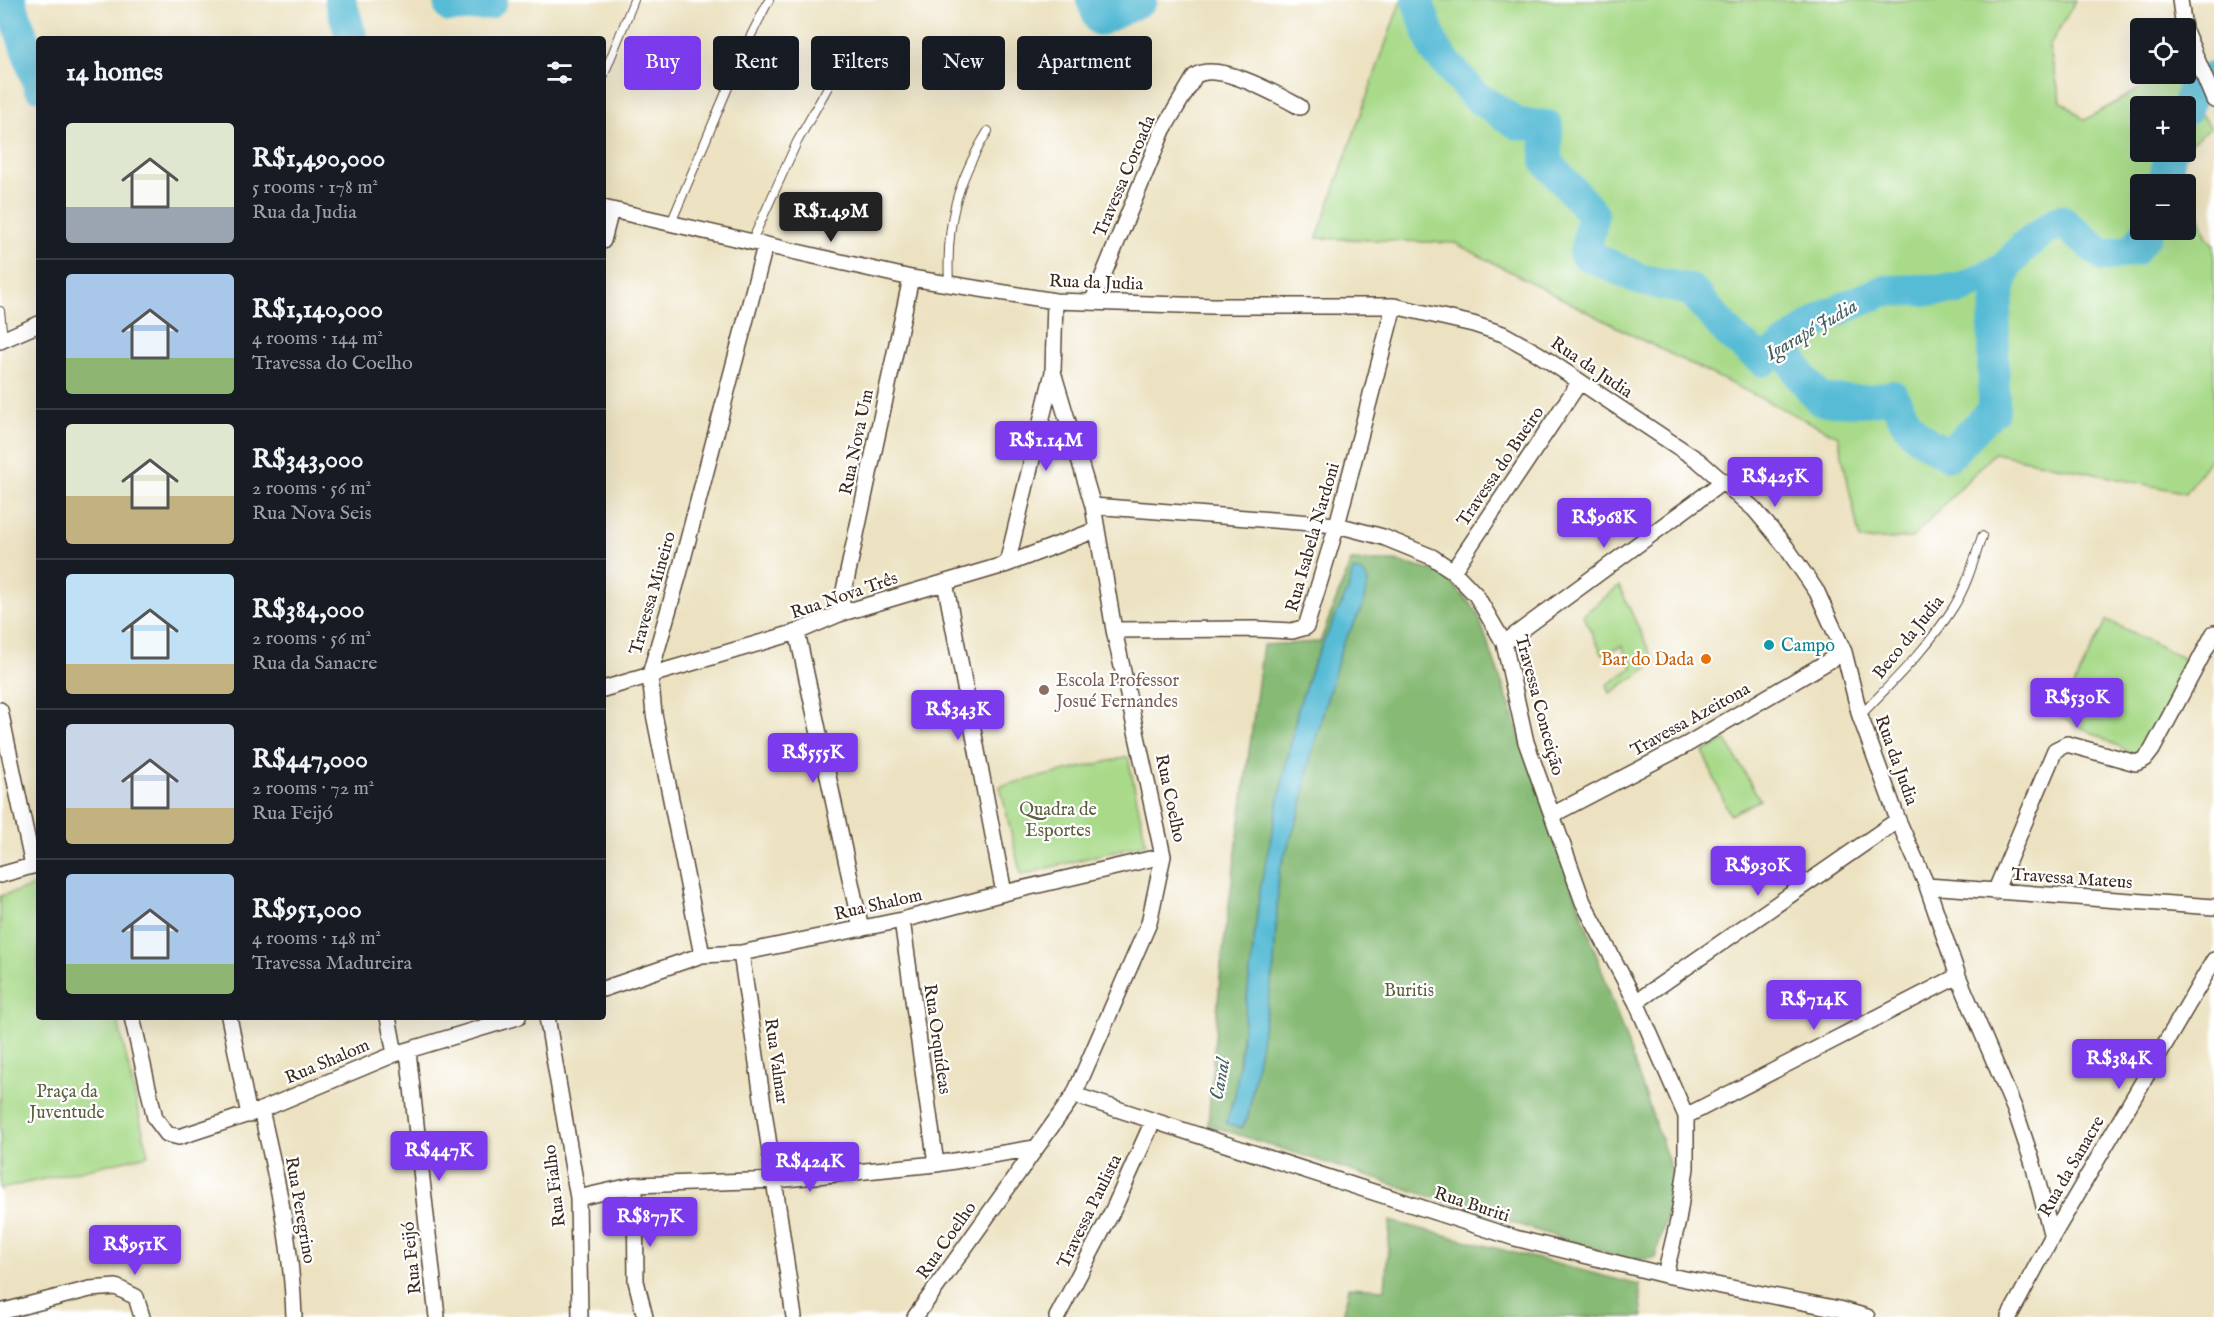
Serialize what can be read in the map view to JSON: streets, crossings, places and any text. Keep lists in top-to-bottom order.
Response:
{
  "streets": {
    "street": [
      "Travessa Coroada",
      "Rua da Judia",
      "Rua Nova Um",
      "Travessa do Bueiro",
      "Rua Isabela Nardoni",
      "Travessa Mineiro",
      "Rua Nova Três",
      "Travessa Conceição",
      "Travessa Azeitona",
      "Rua Coelho",
      "Travessa Mateus",
      "Rua Shalom",
      "Rua Orquídeas",
      "Rua Valmar",
      "Rua da Sanacre",
      "Rua Fialho",
      "Rua Buriti",
      "Rua Peregrino",
      "Travessa Paulista",
      "Rua Feijó"
    ],
    "lane": ["Beco da Judia"]
  },
  "crossings": [
    ["Travessa Coroada", "Rua da Judia"],
    ["Rua da Judia", "Rua Nova Um"],
    ["Rua da Judia", "Travessa do Bueiro"],
    ["Rua da Judia", "Rua Isabela Nardoni"],
    ["Rua da Judia", "Travessa Mineiro"],
    ["Rua da Judia", "Beco da Judia"],
    ["Rua da Judia", "Travessa Azeitona"],
    ["Rua da Judia", "Rua Coelho"],
    ["Rua da Judia", "Travessa Mateus"],
    ["Rua da Judia", "Rua da Sanacre"],
    ["Rua Nova Um", "Rua Nova Três"],
    ["Travessa do Bueiro", "Travessa Conceição"],
    ["Rua Isabela Nardoni", "Travessa Conceição"],
    ["Rua Isabela Nardoni", "Rua Coelho"],
    ["Travessa Mineiro", "Rua Nova Três"],
    ["Travessa Mineiro", "Rua Shalom"],
    ["Rua Nova Três", "Rua Coelho"],
    ["Travessa Conceição", "Travessa Azeitona"],
    ["Travessa Conceição", "Rua Coelho"],
    ["Travessa Conceição", "Rua Buriti"],
    ["Rua Coelho", "Rua Shalom"],
    ["Rua Coelho", "Rua Buriti"],
    ["Rua Shalom", "Rua Orquídeas"],
    ["Rua Shalom", "Rua Valmar"],
    ["Rua Shalom", "Rua Peregrino"],
    ["Rua Shalom", "Rua Feijó"],
    ["Rua Buriti", "Travessa Paulista"]
  ],
  "water": ["Igarapé Judia", "Canal"],
  "parks": ["Quadra de Esportes", "Buritis", "Praça da Juventude"],
  "places": ["Campo", "Bar do Dada", "Escola Professor Josué Fernandes"],
  "page": {
    "map_buttons": ["+", "−"],
    "chip": [
      "Buy",
      "Rent",
      "Filters",
      "New",
      "Apartment"
    ],
    "heading": "14 homes",
    "list": [
      {
        "name": "R$1,490,000",
        "note": "5 rooms · 178 m² · Rua da Judia"
      },
      {
        "name": "R$1,140,000",
        "note": "4 rooms · 144 m² · Travessa do Coelho"
      },
      {
        "name": "R$343,000",
        "note": "2 rooms · 56 m² · Rua Nova Seis"
      },
      {
        "name": "R$384,000",
        "note": "2 rooms · 56 m² · Rua da Sanacre"
      },
      {
        "name": "R$447,000",
        "note": "2 rooms · 72 m² · Rua Feijó"
      },
      {
        "name": "R$951,000",
        "note": "4 rooms · 148 m² · Travessa Madureira"
      }
    ],
    "price": [
      "R$1.49M",
      "R$1.14M",
      "R$425K",
      "R$968K",
      "R$530K",
      "R$343K",
      "R$555K",
      "R$930K",
      "R$714K",
      "R$384K",
      "R$447K",
      "R$424K",
      "R$877K",
      "R$951K"
    ]
  }
}
